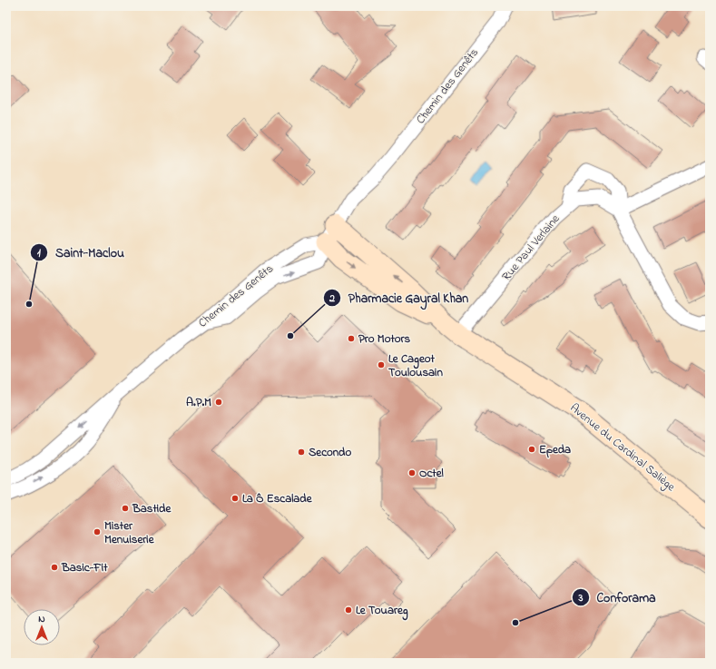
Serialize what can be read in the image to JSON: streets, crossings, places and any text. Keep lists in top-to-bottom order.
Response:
{
  "streets": {
    "main road": ["Avenue du Cardinal Saliège"],
    "street": ["Chemin des Genêts", "Rue Paul Verlaine"]
  },
  "crossings": [
    ["Chemin des Genêts", "Avenue du Cardinal Saliège"],
    ["Rue Paul Verlaine", "Avenue du Cardinal Saliège"]
  ],
  "places": [
    "Saint-Maclou",
    "Pharmacie Gayral Khan",
    "Pro Motors",
    "Le Cageot Toulousain",
    "A.P.M",
    "Epeda",
    "Secondo",
    "Octel",
    "La Ô Escalade",
    "Bastide",
    "Mister Menuiserie",
    "Basic-Fit",
    "Le Touareg",
    "Conforama"
  ],
  "north": "top"
}
